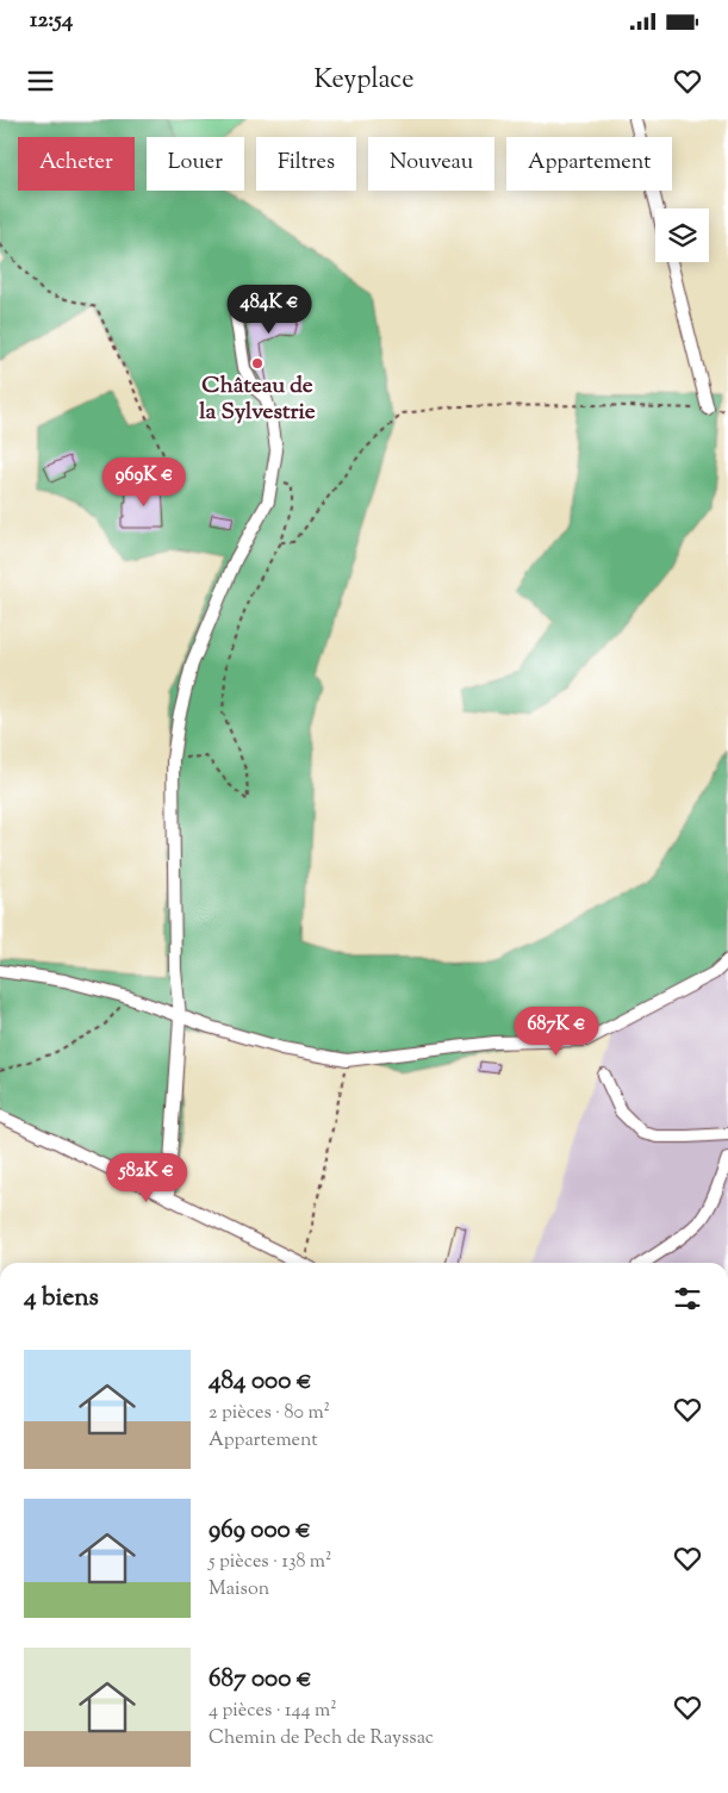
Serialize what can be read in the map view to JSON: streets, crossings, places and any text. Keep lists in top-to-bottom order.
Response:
{
  "places": ["Château de la Sylvestrie"],
  "page": {
    "status": "12:54",
    "header": "Keyplace",
    "chip": [
      "Acheter",
      "Louer",
      "Filtres",
      "Nouveau",
      "Appartement"
    ],
    "price": [
      "484K €",
      "969K €",
      "687K €",
      "582K €"
    ],
    "heading": "4 biens",
    "list": [
      {
        "name": "484 000 €",
        "note": "2 pièces · 80 m² · Appartement"
      },
      {
        "name": "969 000 €",
        "note": "5 pièces · 138 m² · Maison"
      },
      {
        "name": "687 000 €",
        "note": "4 pièces · 144 m² · Chemin de Pech de Rayssac"
      }
    ]
  }
}
